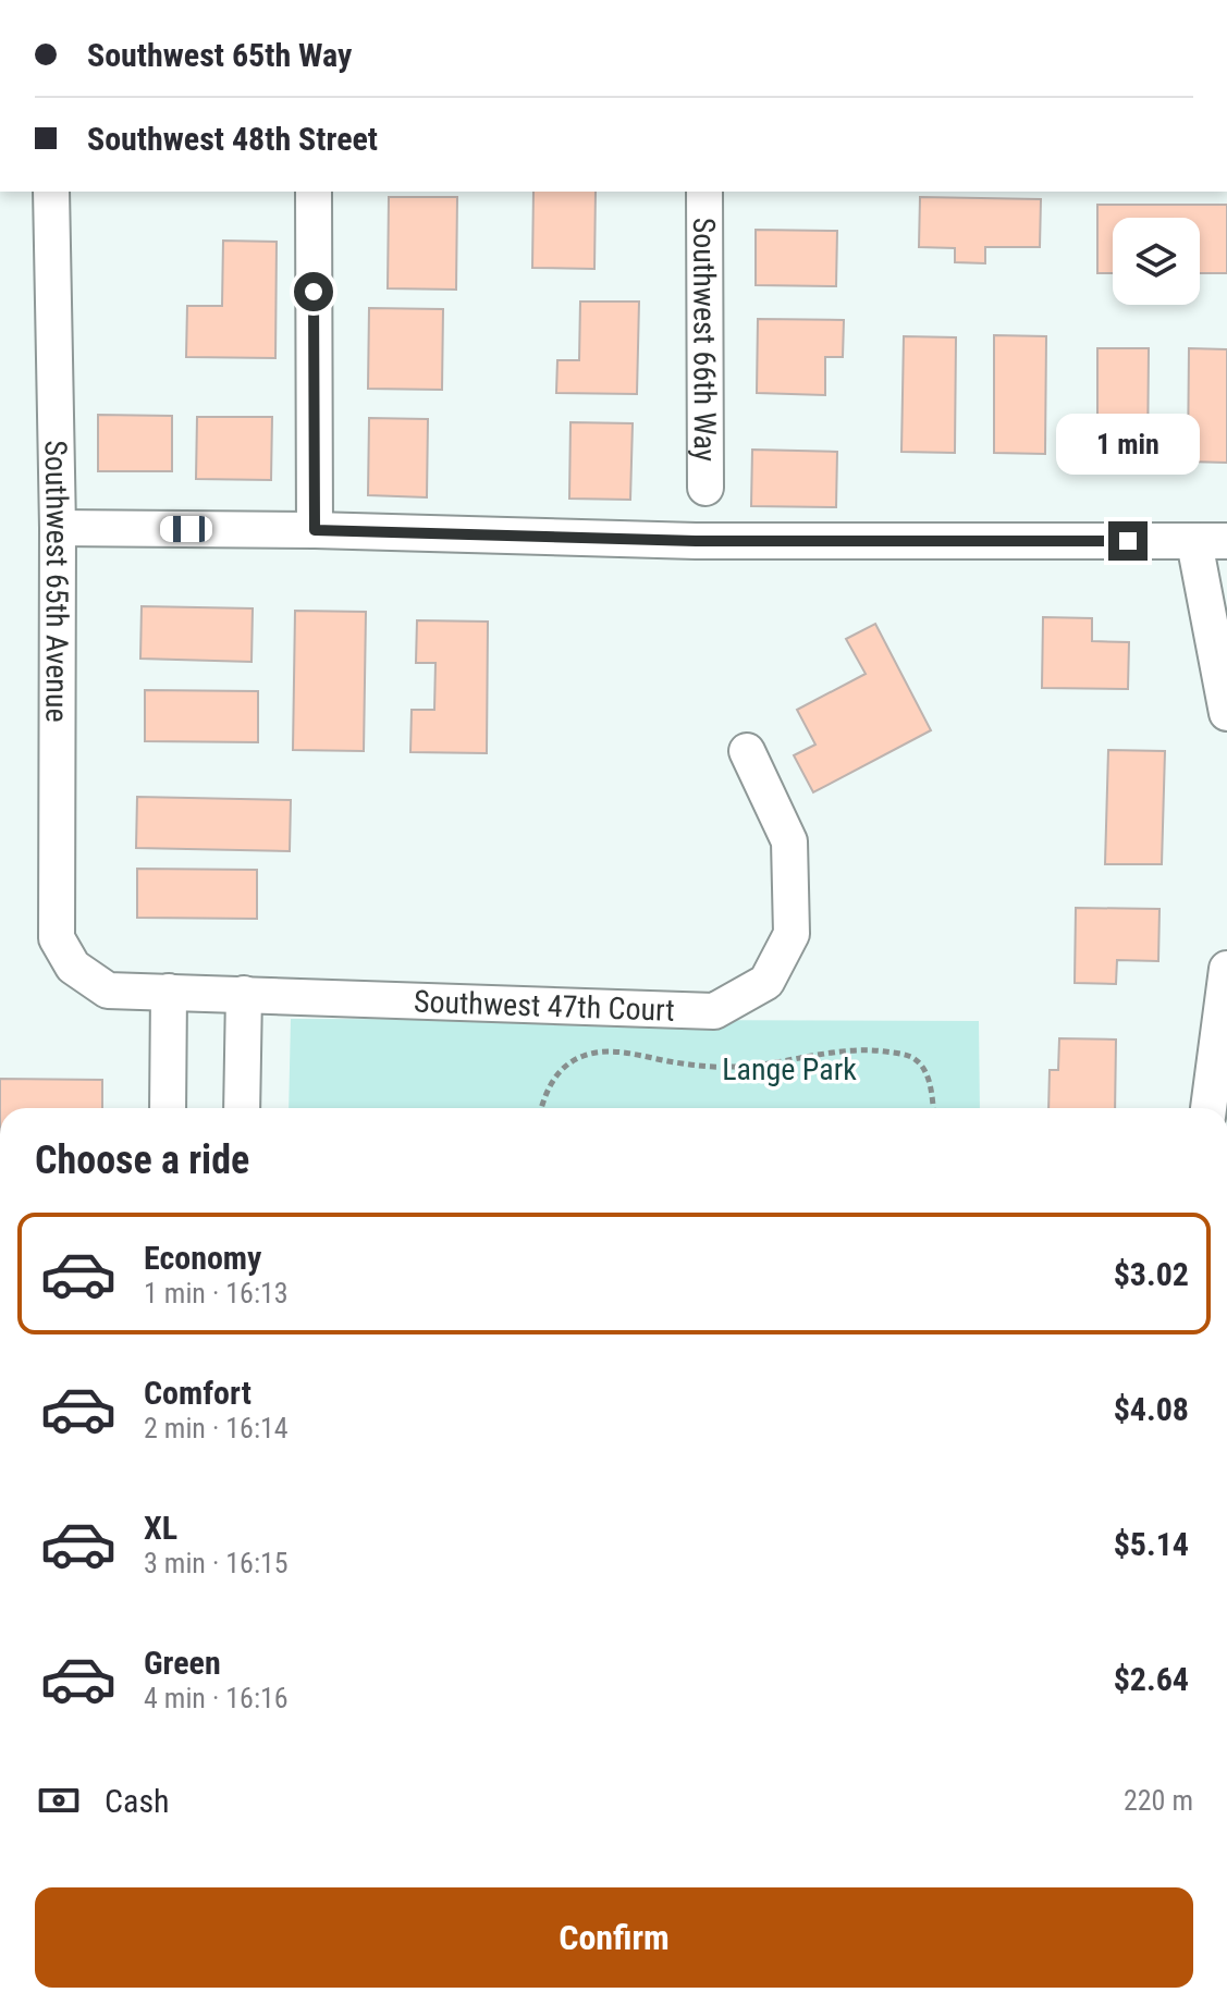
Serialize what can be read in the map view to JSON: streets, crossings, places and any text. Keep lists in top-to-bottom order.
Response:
{
  "streets": {
    "street": ["Southwest 66th Way", "Southwest 65th Avenue", "Southwest 47th Court"]
  },
  "crossings": [
    ["Southwest 65th Avenue", "Southwest 47th Court"]
  ],
  "parks": ["Lange Park"],
  "page": {
    "banner": ["Southwest 65th Way", "Southwest 48th Street"],
    "bubble": "1 min",
    "heading": "Choose a ride",
    "list": [
      {
        "name": "Economy",
        "note": "1 min · 16:13",
        "value": "$3.02"
      },
      {
        "name": "Comfort",
        "note": "2 min · 16:14",
        "value": "$4.08"
      },
      {
        "name": "XL",
        "note": "3 min · 16:15",
        "value": "$5.14"
      },
      {
        "name": "Green",
        "note": "4 min · 16:16",
        "value": "$2.64"
      }
    ],
    "pay": ["Cash", "220 m"],
    "buttons": "Confirm"
  }
}
